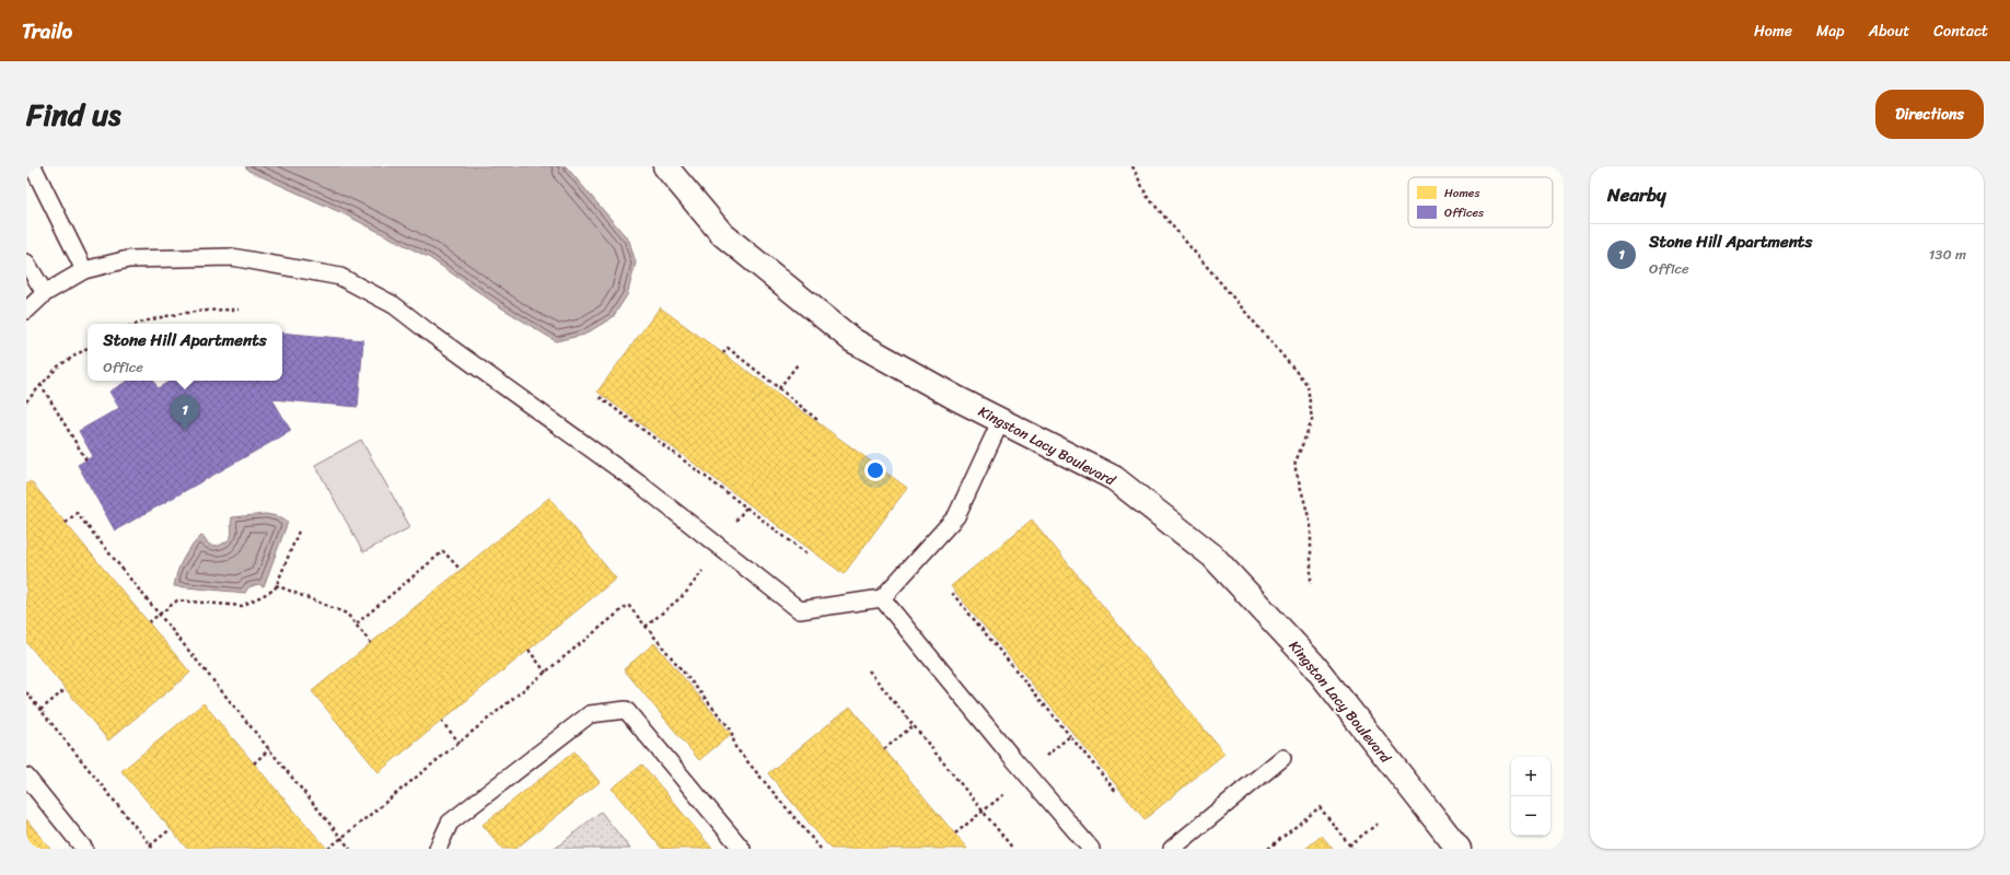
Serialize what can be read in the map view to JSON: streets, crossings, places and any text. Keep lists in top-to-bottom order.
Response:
{
  "streets": {
    "street": ["Kingston Lacy Boulevard"]
  },
  "legend": ["Homes", "Offices"],
  "page": {
    "header": "Trailo",
    "nav": [
      "Home",
      "Map",
      "About",
      "Contact"
    ],
    "title": "Find us",
    "buttons": "Directions",
    "heading": "Nearby",
    "list": [
      {
        "mark": "1",
        "name": "Stone Hill Apartments",
        "note": "Office",
        "value": "130 m"
      }
    ],
    "popup": ["Stone Hill Apartments", "Office"],
    "pins": "1",
    "map_buttons": ["+", "−"]
  }
}
